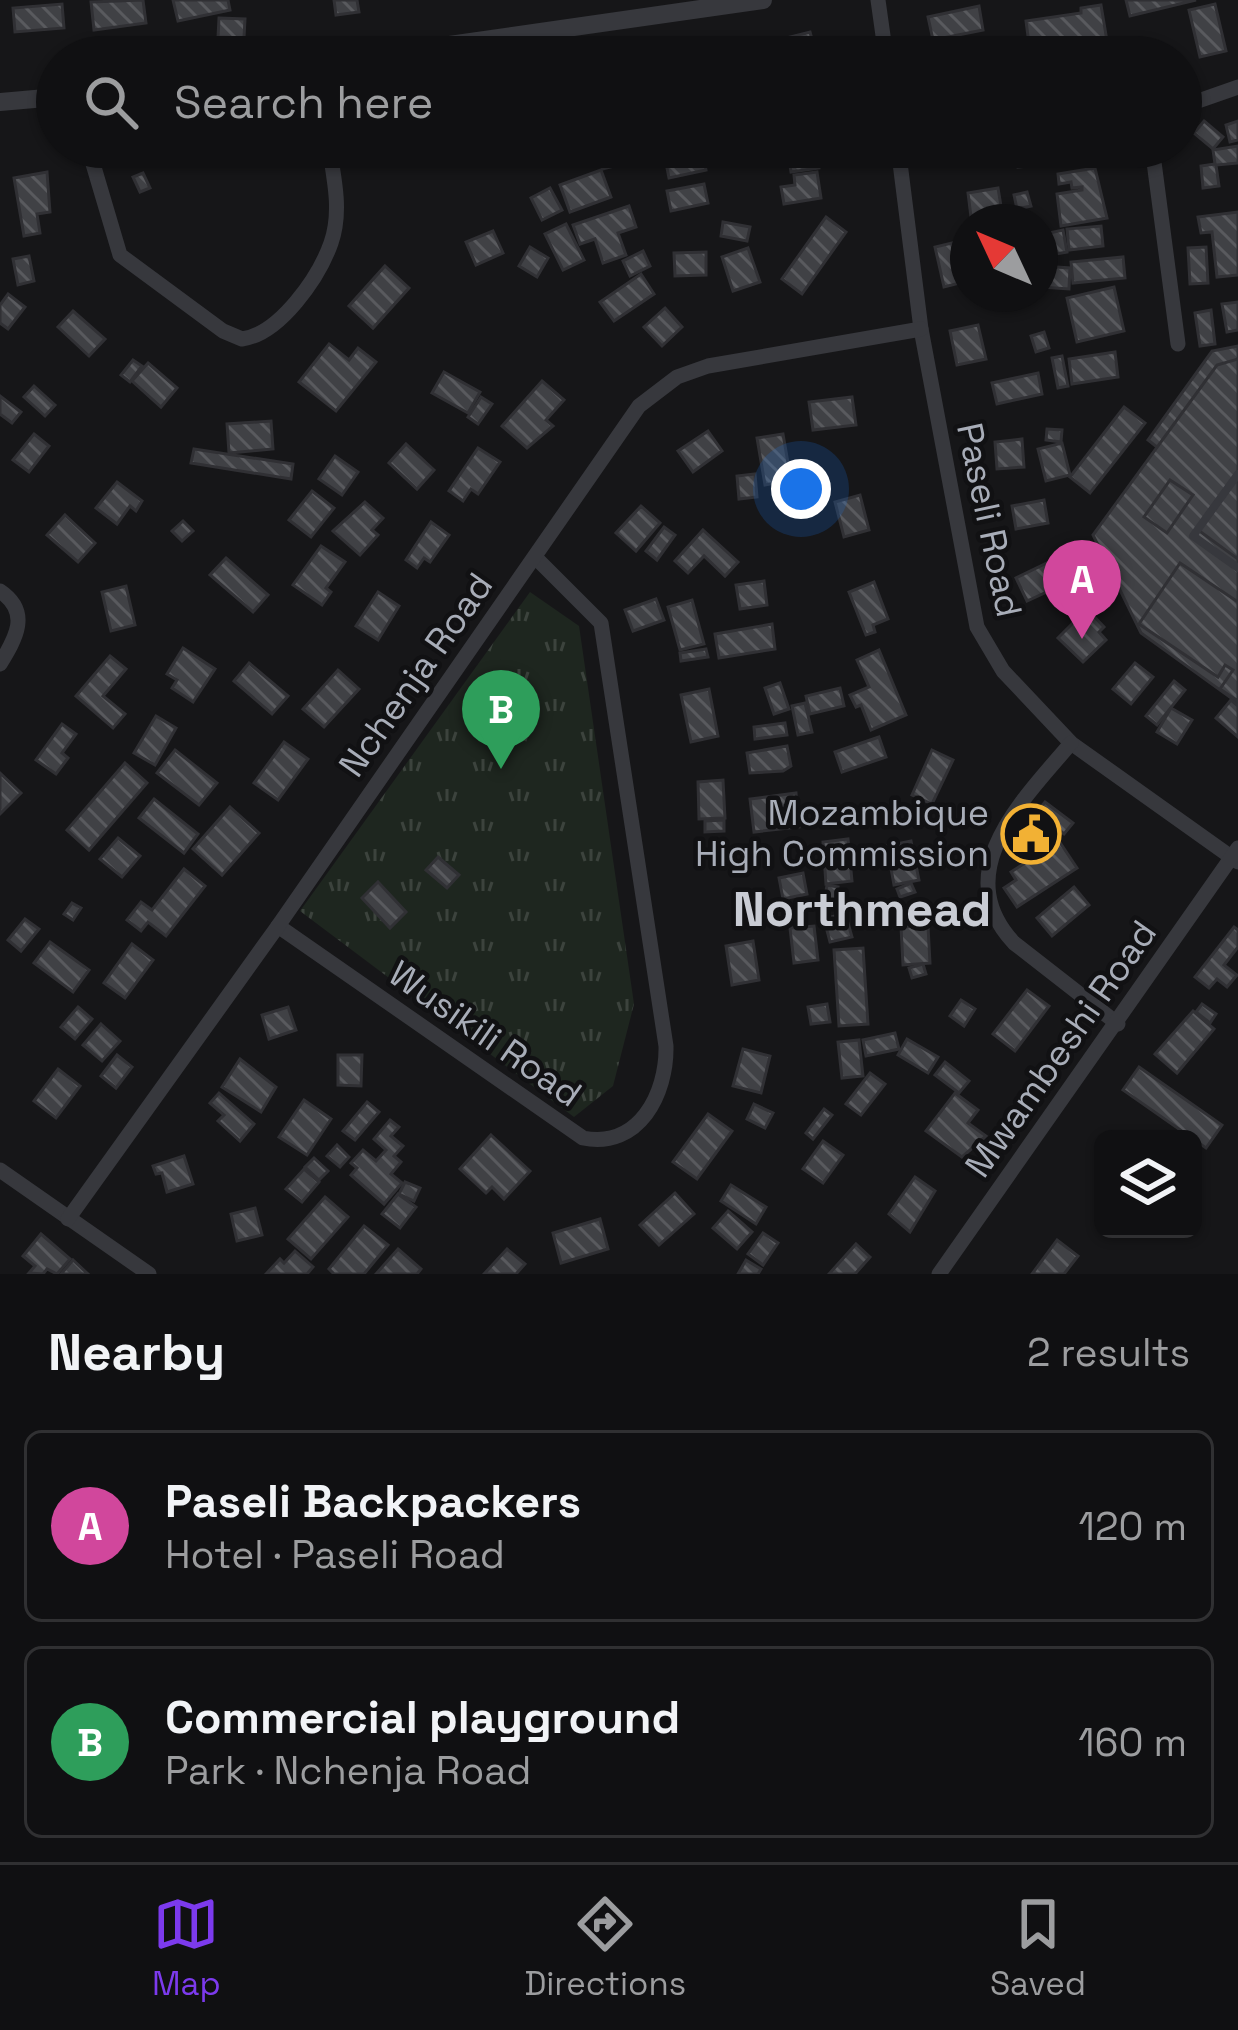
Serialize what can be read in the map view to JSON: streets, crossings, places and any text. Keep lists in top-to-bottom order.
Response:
{
  "streets": {
    "street": [
      "Paseli Road",
      "Nchenja Road",
      "Wusikili Road",
      "Mwambeshi Road"
    ]
  },
  "crossings": [
    ["Paseli Road", "Nchenja Road"],
    ["Paseli Road", "Mwambeshi Road"],
    ["Nchenja Road", "Wusikili Road"]
  ],
  "districts": ["Northmead"],
  "places": {
    "public building": ["Mozambique High Commission"]
  },
  "north": "top left",
  "page": {
    "search": "Search here",
    "pins": ["A", "B"],
    "heading": ["Nearby", "2 results"],
    "list": [
      {
        "mark": "A",
        "name": "Paseli Backpackers",
        "note": "Hotel · Paseli Road",
        "value": "120 m"
      },
      {
        "mark": "B",
        "name": "Commercial playground",
        "note": "Park · Nchenja Road",
        "value": "160 m"
      }
    ],
    "nav": ["Map", "Directions", "Saved"]
  }
}
